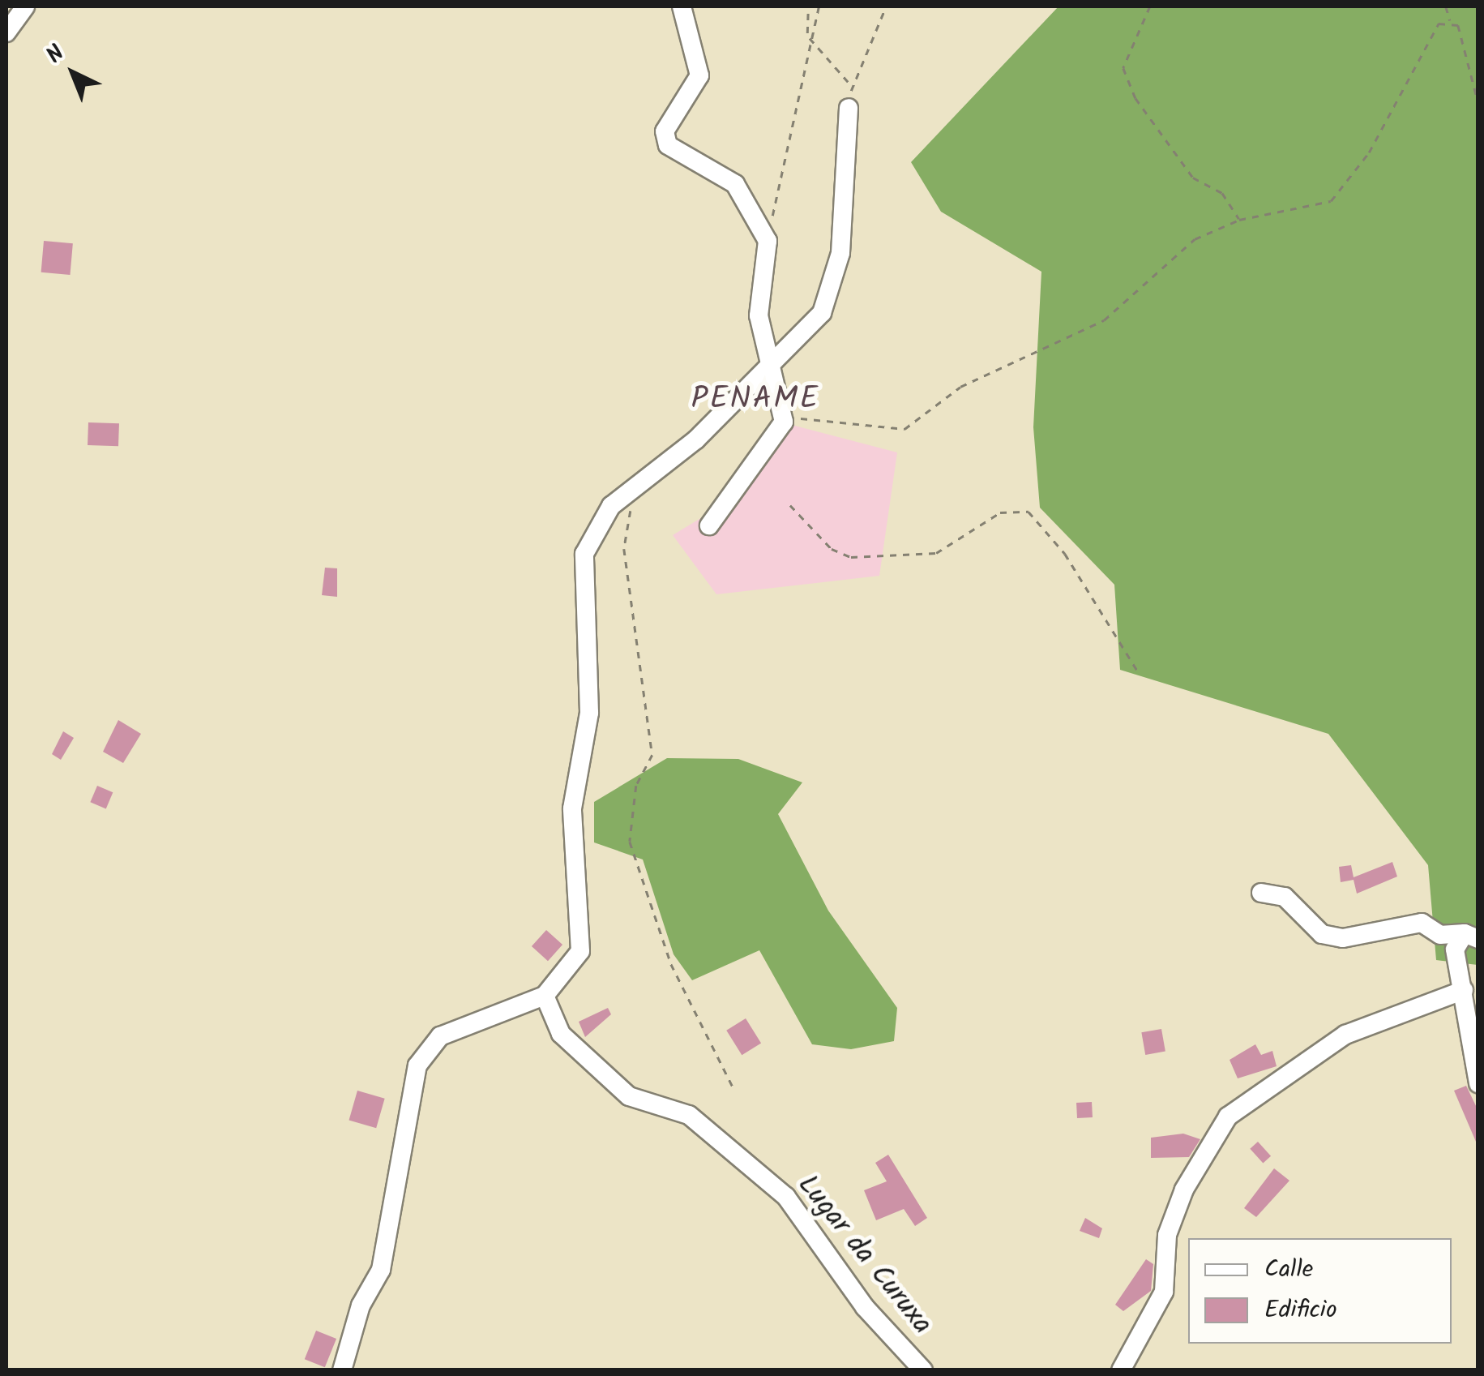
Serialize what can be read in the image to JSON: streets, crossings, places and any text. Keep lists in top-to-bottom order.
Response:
{
  "streets": {
    "street": ["Lugar da Curuxa"]
  },
  "districts": ["PENAME"],
  "legend": ["Calle", "Edificio"],
  "north": "top left"
}
